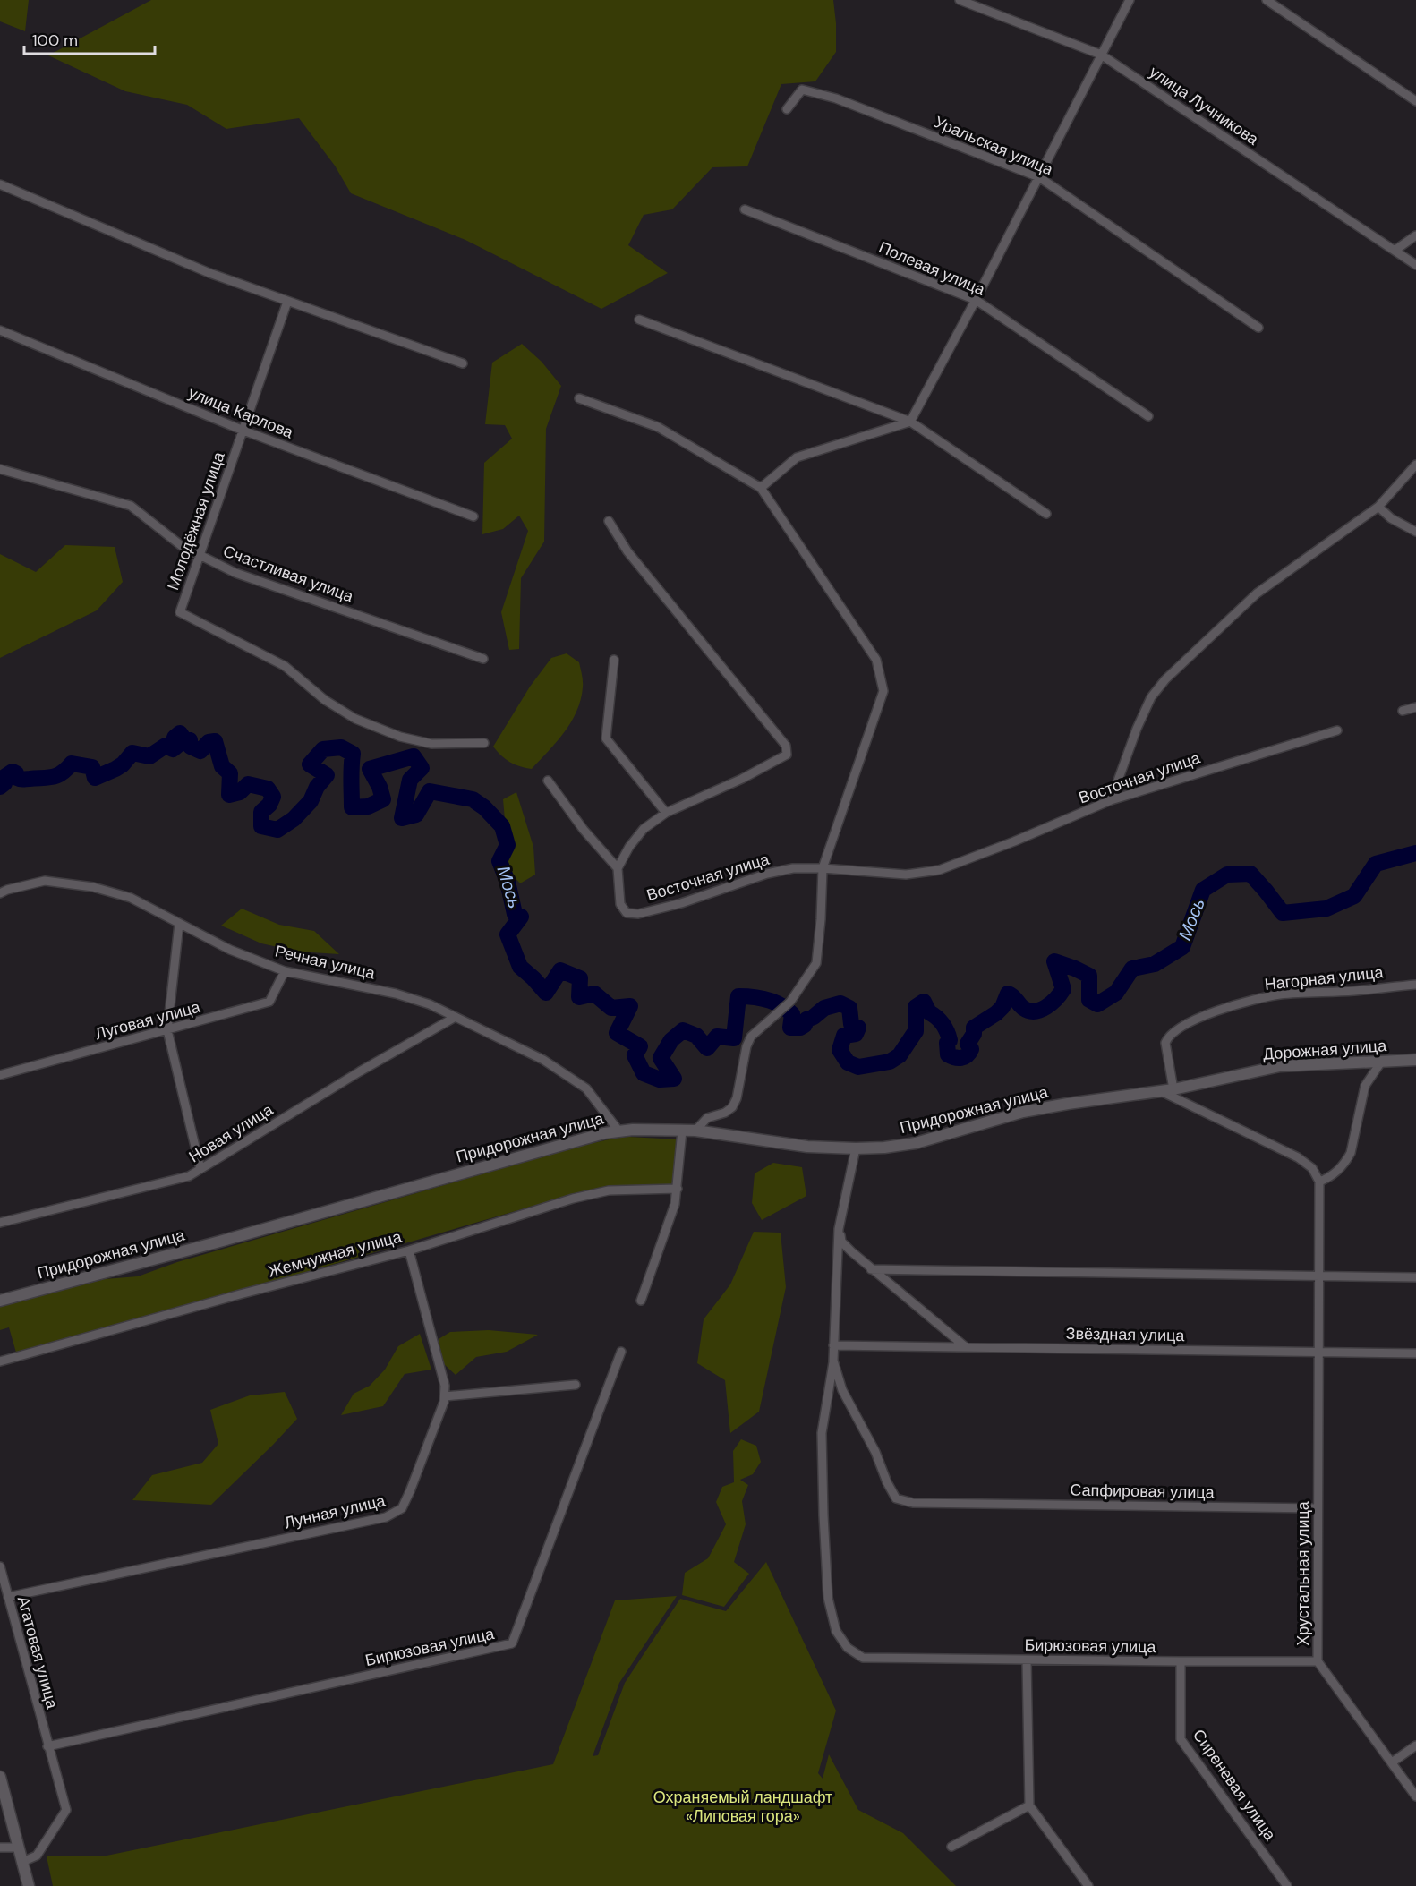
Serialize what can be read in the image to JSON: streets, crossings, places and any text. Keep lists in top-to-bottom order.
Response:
{
  "streets": {
    "street": [
      "улица Лучникова",
      "Уральская улица",
      "Полевая улица",
      "улица Карлова",
      "Молодёжная улица",
      "Счастливая улица",
      "Восточная улица",
      "Речная улица",
      "Нагорная улица",
      "Луговая улица",
      "Дорожная улица",
      "Придорожная улица",
      "Новая улица",
      "Жемчужная улица",
      "Звёздная улица",
      "Сапфировая улица",
      "Лунная улица",
      "Хрустальная улица",
      "Бирюзовая улица",
      "Агатовая улица",
      "Сиреневая улица"
    ]
  },
  "crossings": [
    ["улица Карлова", "Молодёжная улица"],
    ["Молодёжная улица", "Счастливая улица"],
    ["Речная улица", "Луговая улица"],
    ["Речная улица", "Придорожная улица"],
    ["Речная улица", "Новая улица"],
    ["Нагорная улица", "Дорожная улица"],
    ["Нагорная улица", "Придорожная улица"],
    ["Дорожная улица", "Придорожная улица"],
    ["Жемчужная улица", "Лунная улица"],
    ["Звёздная улица", "Хрустальная улица"],
    ["Сапфировая улица", "Хрустальная улица"],
    ["Сапфировая улица", "Бирюзовая улица"],
    ["Лунная улица", "Агатовая улица"],
    ["Хрустальная улица", "Бирюзовая улица"],
    ["Бирюзовая улица", "Агатовая улица"],
    ["Бирюзовая улица", "Сиреневая улица"]
  ],
  "water": ["Мось"],
  "parks": ["Охраняемый ландшафт «Липовая гора»"],
  "scale_bar": "100 m"
}
